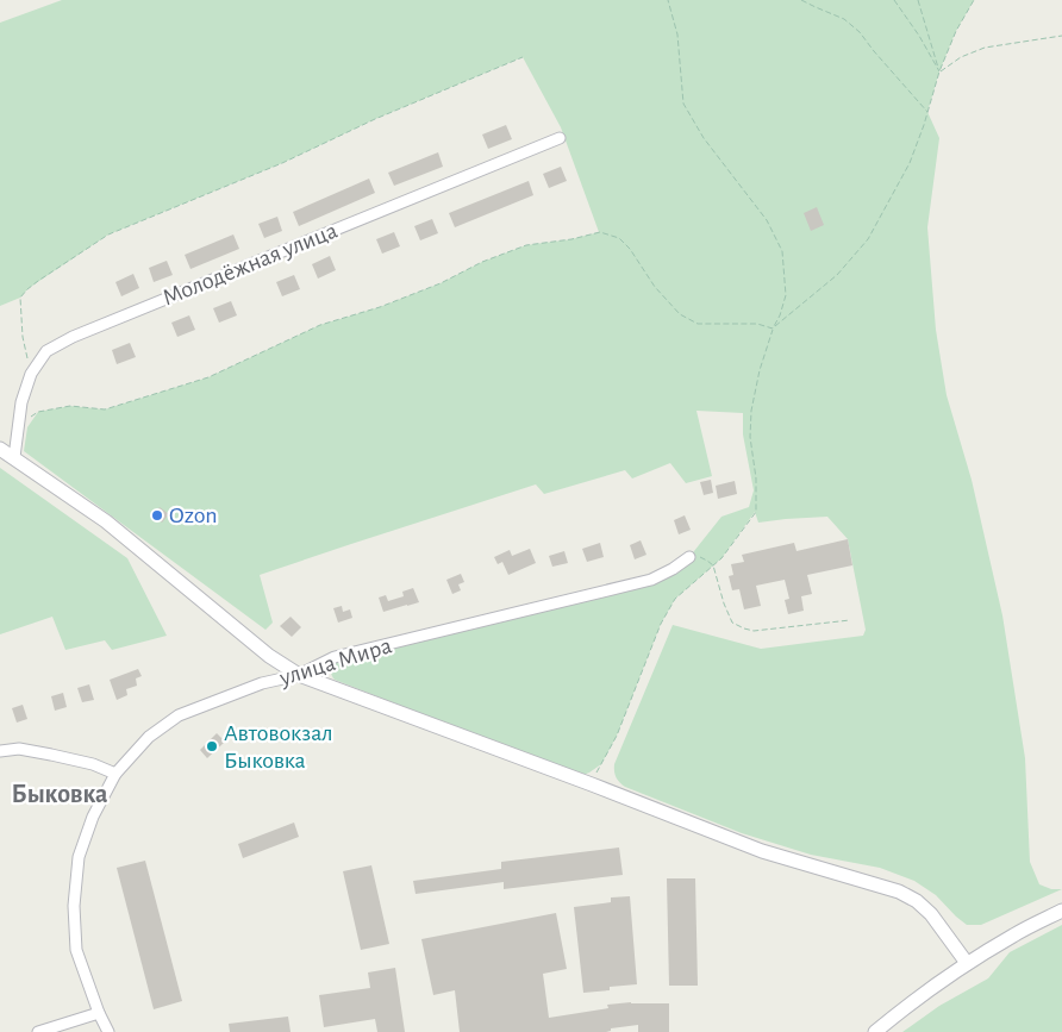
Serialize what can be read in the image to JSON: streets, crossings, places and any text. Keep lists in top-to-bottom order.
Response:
{
  "streets": {
    "street": ["Молодёжная улица", "улица Мира"]
  },
  "districts": ["Быковка"],
  "places": ["Ozon", "Автовокзал Быковка"]
}
